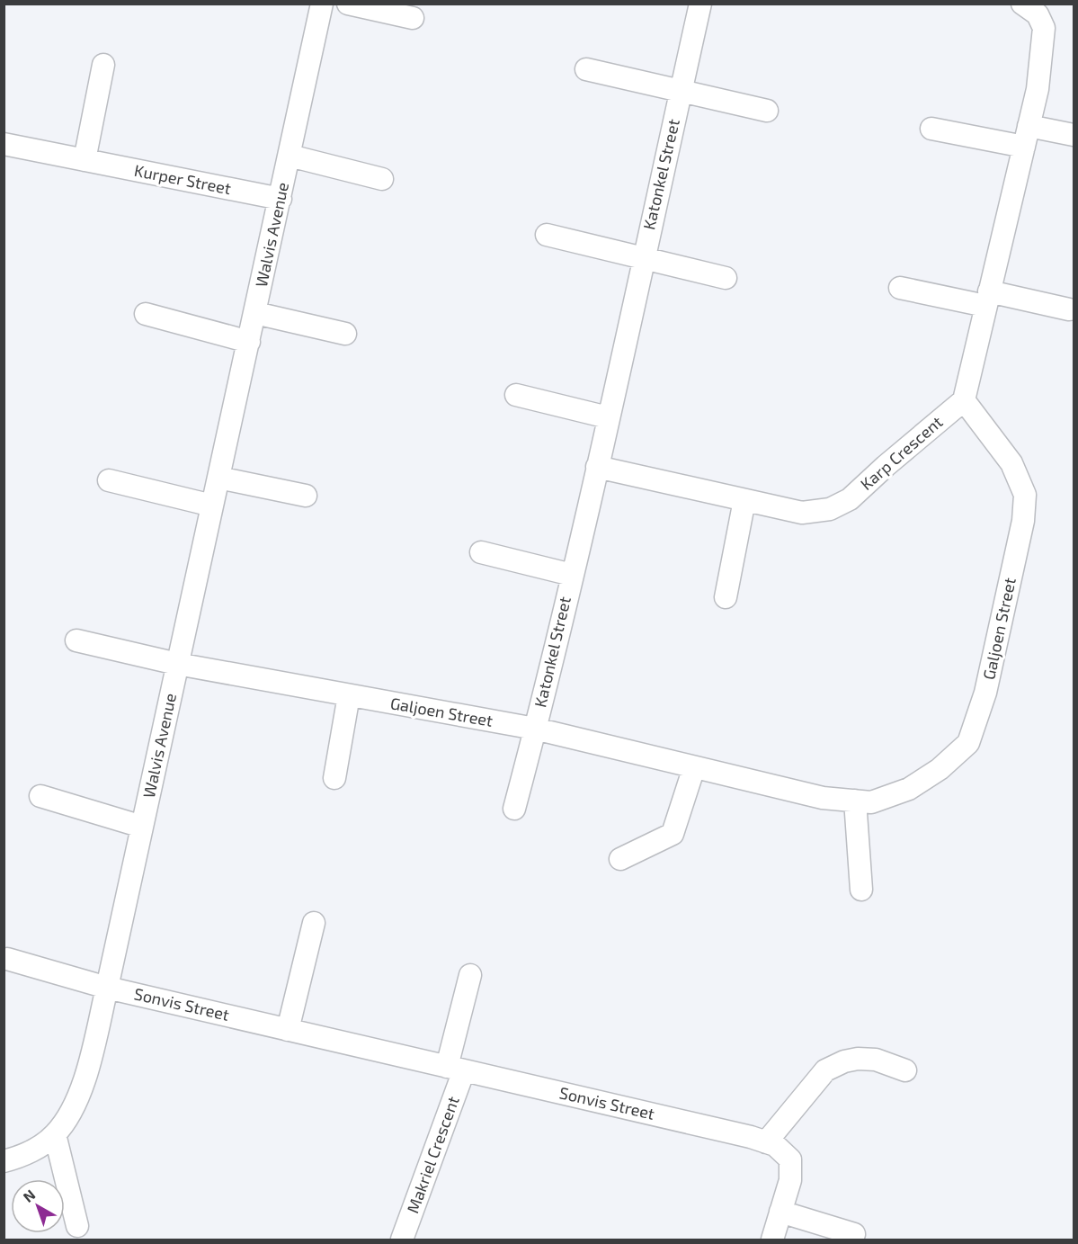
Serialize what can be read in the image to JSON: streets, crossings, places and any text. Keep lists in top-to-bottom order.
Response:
{
  "streets": {
    "street": [
      "Katonkel Street",
      "Kurper Street",
      "Walvis Avenue",
      "Karp Crescent",
      "Galjoen Street",
      "Sonvis Street",
      "Makriel Crescent"
    ]
  },
  "crossings": [
    ["Katonkel Street", "Karp Crescent"],
    ["Katonkel Street", "Galjoen Street"],
    ["Kurper Street", "Walvis Avenue"],
    ["Walvis Avenue", "Galjoen Street"],
    ["Walvis Avenue", "Sonvis Street"],
    ["Karp Crescent", "Galjoen Street"],
    ["Sonvis Street", "Makriel Crescent"]
  ],
  "north": "top left"
}
